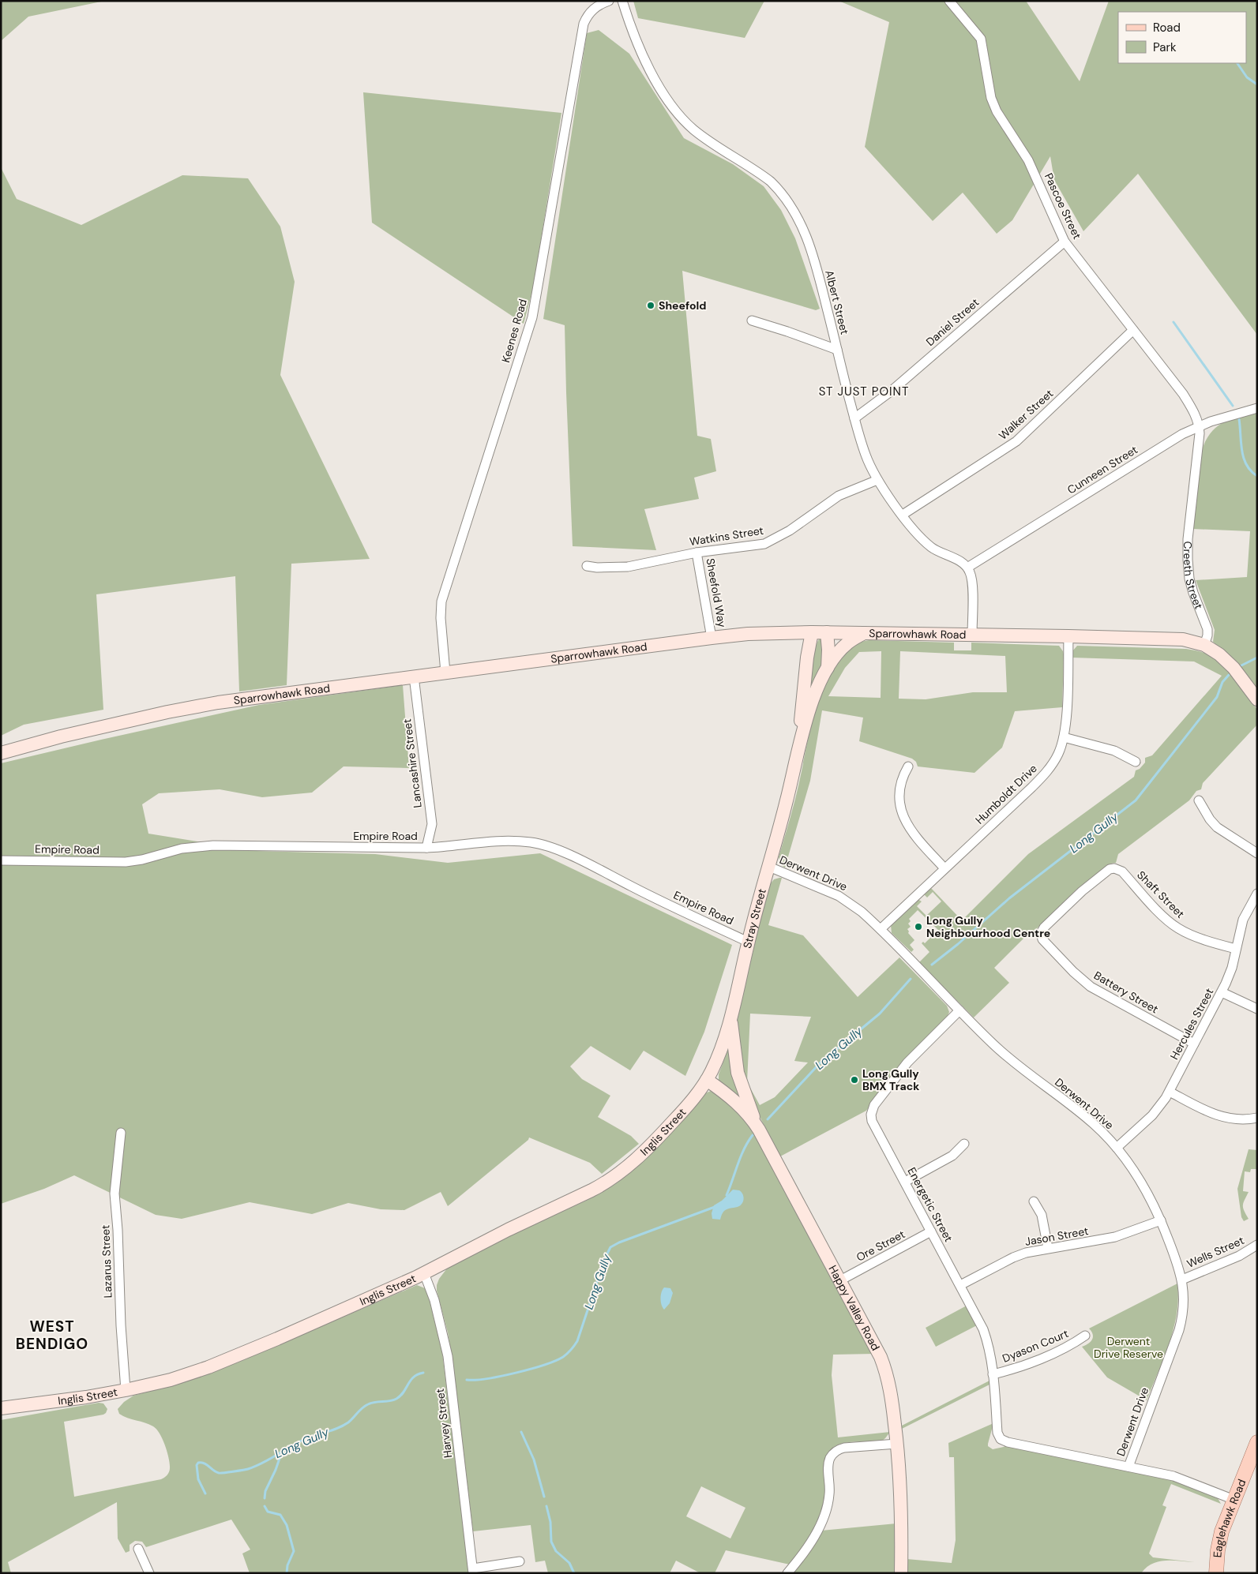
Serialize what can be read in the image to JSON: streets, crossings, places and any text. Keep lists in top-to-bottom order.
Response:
{
  "streets": {
    "main road": [
      "Sparrowhawk Road",
      "Stray Street",
      "Inglis Street",
      "Happy Valley Road",
      "Eaglehawk Road"
    ],
    "street": [
      "Pascoe Street",
      "Albert Street",
      "Daniel Street",
      "Keenes Road",
      "Walker Street",
      "Cunneen Street",
      "Watkins Street",
      "Creeth Street",
      "Sheefold Way",
      "Lancashire Street",
      "Humboldt Drive",
      "Empire Road",
      "Derwent Drive",
      "Shaft Street",
      "Battery Street",
      "Hercules Street",
      "Energetic Street",
      "Jason Street",
      "Ore Street",
      "Wells Street",
      "Lazarus Street",
      "Dyason Court",
      "Harvey Street"
    ]
  },
  "crossings": [
    ["Pascoe Street", "Daniel Street"],
    ["Pascoe Street", "Walker Street"],
    ["Pascoe Street", "Cunneen Street"],
    ["Pascoe Street", "Creeth Street"],
    ["Albert Street", "Daniel Street"],
    ["Albert Street", "Walker Street"],
    ["Albert Street", "Cunneen Street"],
    ["Albert Street", "Watkins Street"],
    ["Keenes Road", "Sparrowhawk Road"],
    ["Cunneen Street", "Creeth Street"],
    ["Watkins Street", "Sheefold Way"],
    ["Creeth Street", "Sparrowhawk Road"],
    ["Sheefold Way", "Sparrowhawk Road"],
    ["Sparrowhawk Road", "Lancashire Street"],
    ["Sparrowhawk Road", "Humboldt Drive"],
    ["Sparrowhawk Road", "Stray Street"],
    ["Lancashire Street", "Empire Road"],
    ["Humboldt Drive", "Derwent Drive"],
    ["Empire Road", "Stray Street"],
    ["Derwent Drive", "Stray Street"],
    ["Derwent Drive", "Hercules Street"],
    ["Derwent Drive", "Energetic Street"],
    ["Derwent Drive", "Jason Street"],
    ["Derwent Drive", "Wells Street"],
    ["Shaft Street", "Battery Street"],
    ["Shaft Street", "Hercules Street"],
    ["Stray Street", "Inglis Street"],
    ["Stray Street", "Happy Valley Road"],
    ["Battery Street", "Hercules Street"],
    ["Inglis Street", "Lazarus Street"],
    ["Inglis Street", "Happy Valley Road"],
    ["Inglis Street", "Harvey Street"],
    ["Energetic Street", "Jason Street"],
    ["Energetic Street", "Ore Street"],
    ["Energetic Street", "Dyason Court"],
    ["Energetic Street", "Eaglehawk Road"],
    ["Ore Street", "Happy Valley Road"]
  ],
  "districts": ["ST JUST POINT", "WEST BENDIGO"],
  "water": ["Long Gully"],
  "parks": ["Derwent Drive Reserve"],
  "places": ["Sheefold", "Long Gully Neighbourhood Centre", "Long Gully BMX Track"],
  "legend": ["Road", "Park"]
}
